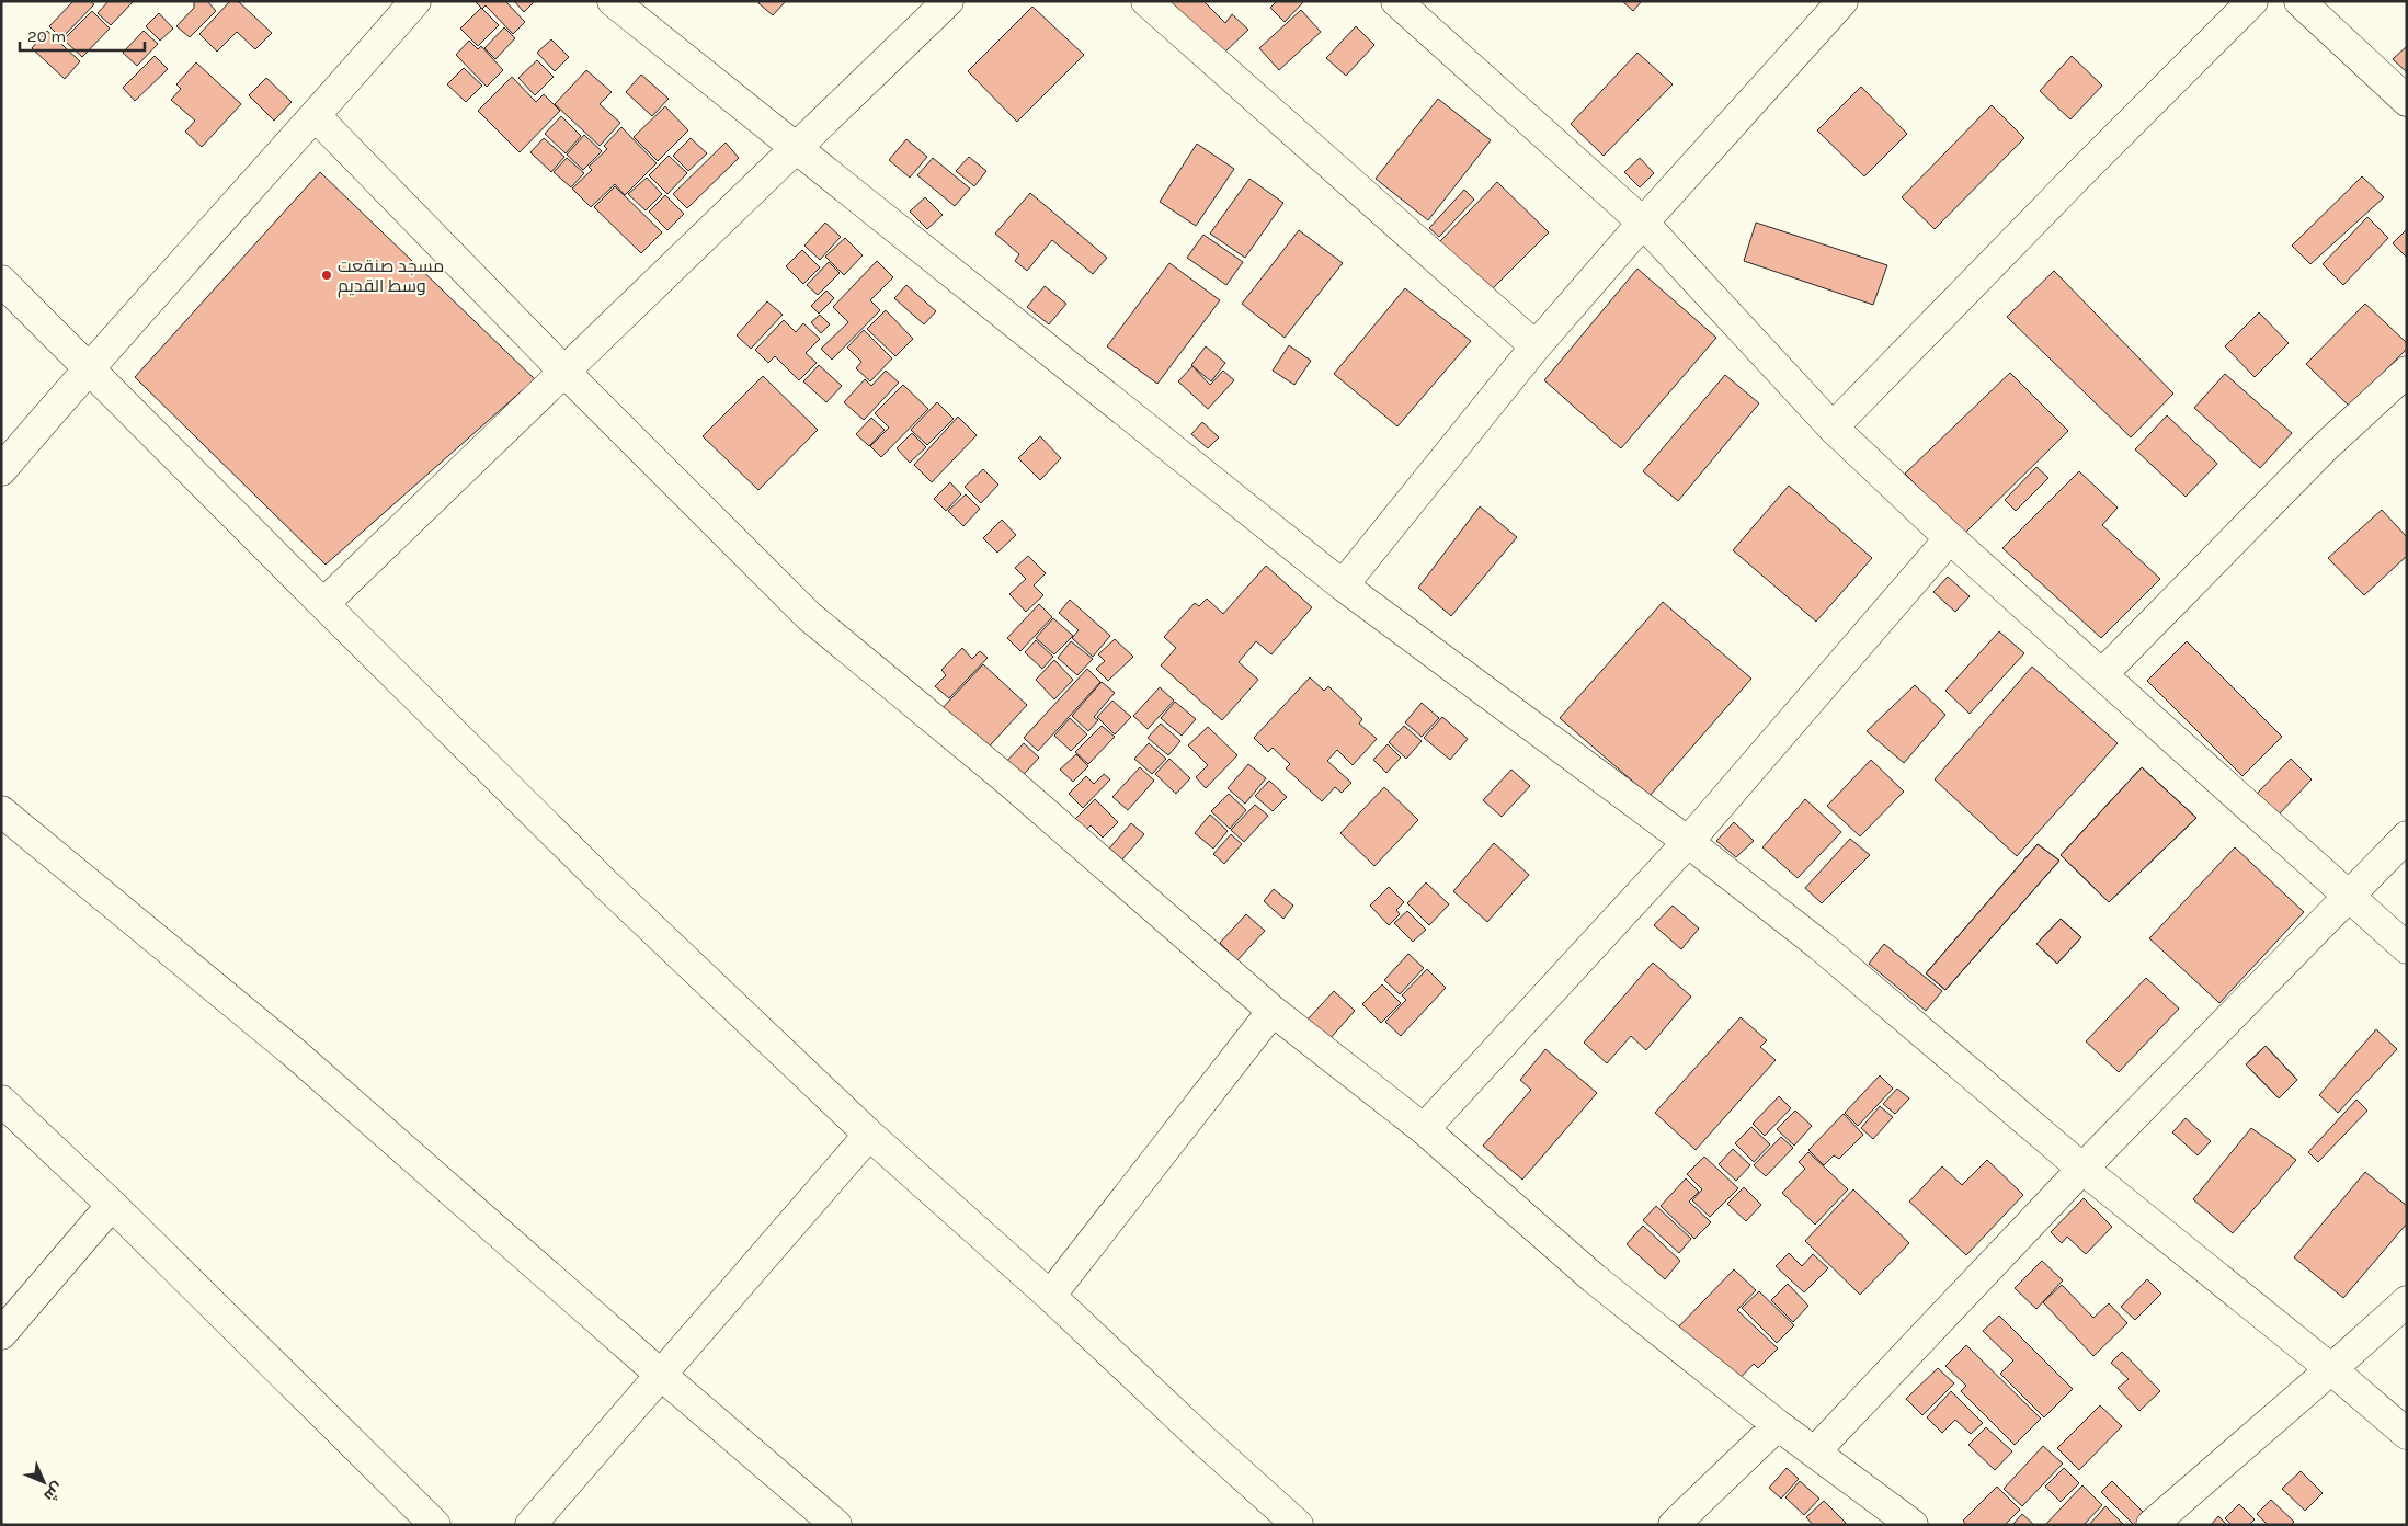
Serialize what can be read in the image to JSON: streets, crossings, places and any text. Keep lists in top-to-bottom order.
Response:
{
  "places": ["مسجد صنقعت وسط القديم"],
  "scale_bar": "20 m",
  "north": "bottom right"
}
